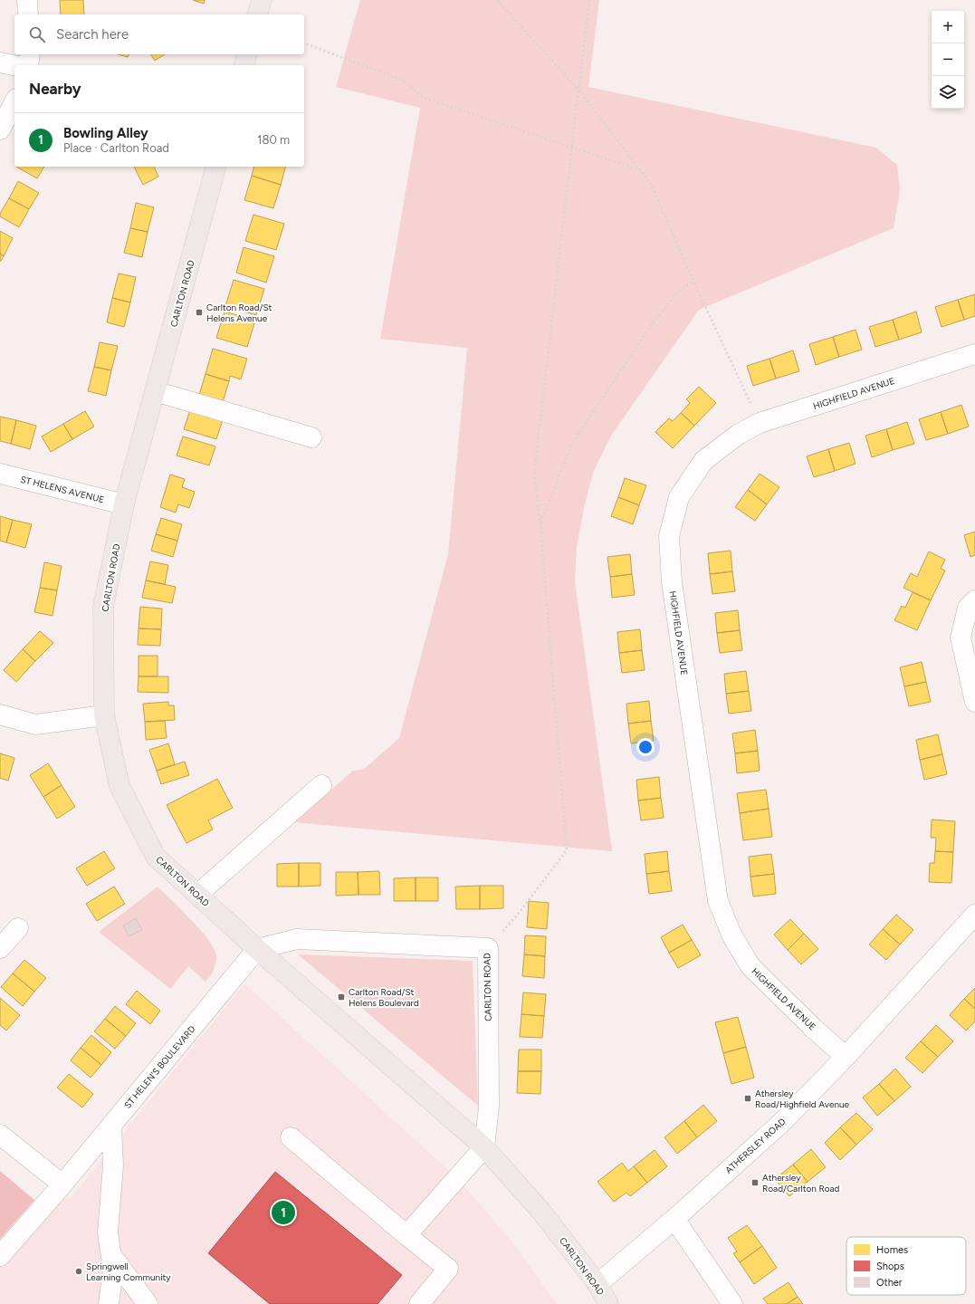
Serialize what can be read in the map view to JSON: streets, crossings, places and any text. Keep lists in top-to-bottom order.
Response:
{
  "streets": {
    "main road": ["CARLTON ROAD"],
    "street": [
      "HIGHFIELD AVENUE",
      "ST HELENS AVENUE",
      "ST HELEN'S BOULEVARD",
      "ATHERSLEY ROAD"
    ]
  },
  "crossings": [
    ["CARLTON ROAD", "ST HELENS AVENUE"],
    ["CARLTON ROAD", "ST HELEN'S BOULEVARD"],
    ["CARLTON ROAD", "ATHERSLEY ROAD"],
    ["HIGHFIELD AVENUE", "ATHERSLEY ROAD"]
  ],
  "places": {
    "transit": [
      "Carlton Road/St Helens Avenue",
      "Carlton Road/St Helens Boulevard",
      "Athersley Road/Highfield Avenue",
      "Athersley Road/Carlton Road"
    ],
    "other": ["Springwell Learning Community"]
  },
  "legend": ["Homes", "Shops", "Other"],
  "page": {
    "map_buttons": ["+", "−"],
    "search": "Search here",
    "heading": "Nearby",
    "list": [
      {
        "mark": "1",
        "name": "Bowling Alley",
        "note": "Place · Carlton Road",
        "value": "180 m"
      }
    ],
    "pins": "1"
  }
}
